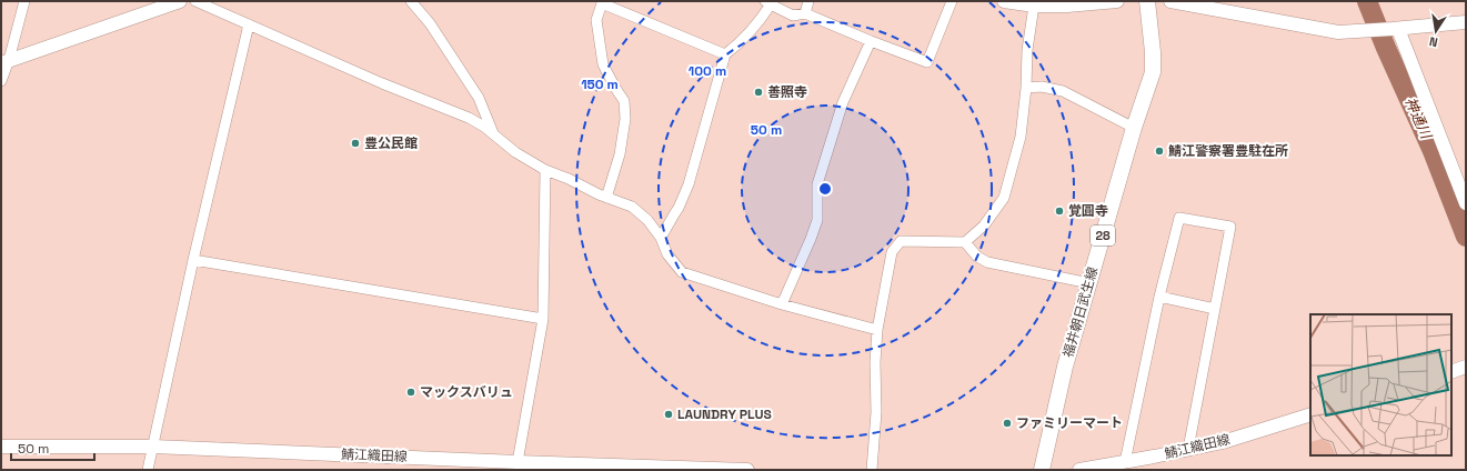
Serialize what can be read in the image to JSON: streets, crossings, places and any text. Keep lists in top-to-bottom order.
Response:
{
  "streets": {
    "main road": ["28", "福井朝日武生線", "鯖江織田線"]
  },
  "water": ["神通川"],
  "places": [
    "善照寺",
    "豊公民館",
    "鯖江警察署豊駐在所",
    "覚圓寺",
    "マックスバリュ",
    "LAUNDRY PLUS",
    "ファミリーマート"
  ],
  "scale_bar": "50 m",
  "north": "bottom",
  "rings": ["100 m", "150 m", "50 m"]
}
